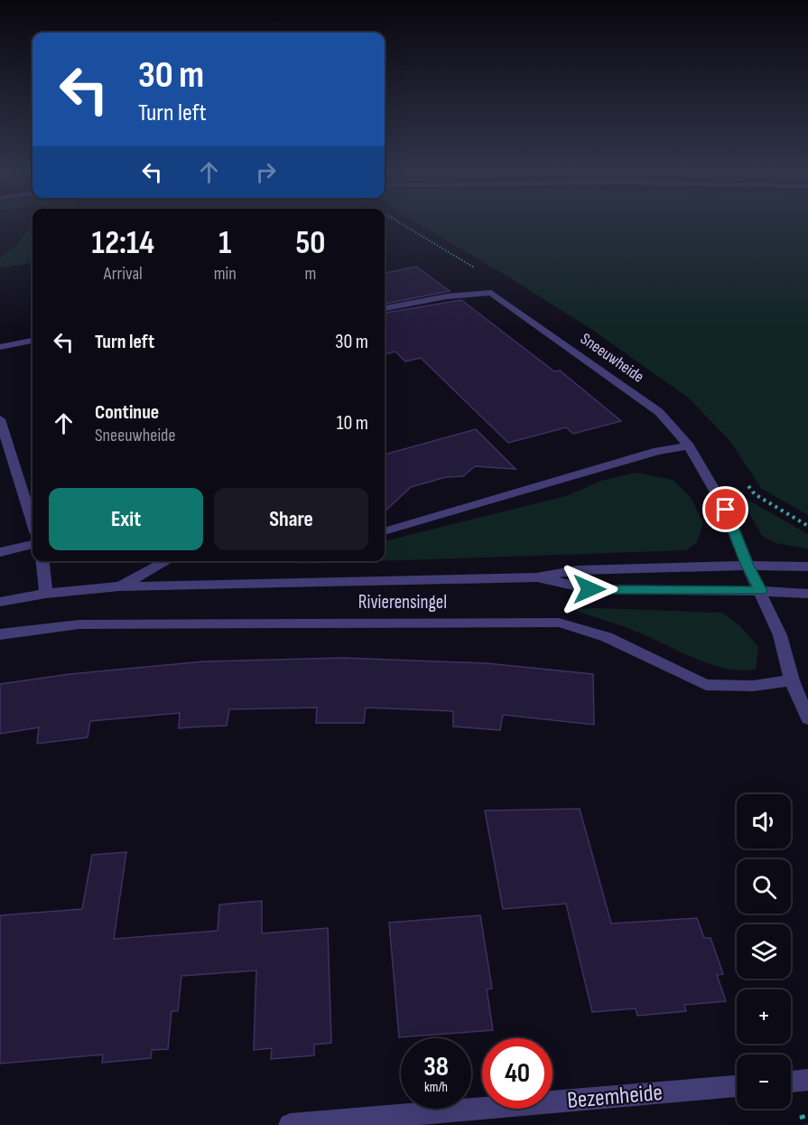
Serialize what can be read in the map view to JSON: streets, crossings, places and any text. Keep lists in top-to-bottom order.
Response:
{
  "streets": {
    "street": ["Sneeuwheide", "Rivierensingel", "Bezemheide"]
  },
  "crossings": [
    ["Sneeuwheide", "Rivierensingel"]
  ],
  "page": {
    "turn": ["30 m", "Turn left"],
    "eta": [
      "12:14",
      "Arrival",
      "1",
      "min",
      "50",
      "m"
    ],
    "list": [
      {
        "name": "Turn left",
        "value": "30 m"
      },
      {
        "name": "Continue",
        "note": "Sneeuwheide",
        "value": "10 m"
      }
    ],
    "buttons": ["Exit", "Share"],
    "map_buttons": ["+", "−"],
    "speed": "38 km/h",
    "limit": "40"
  }
}
